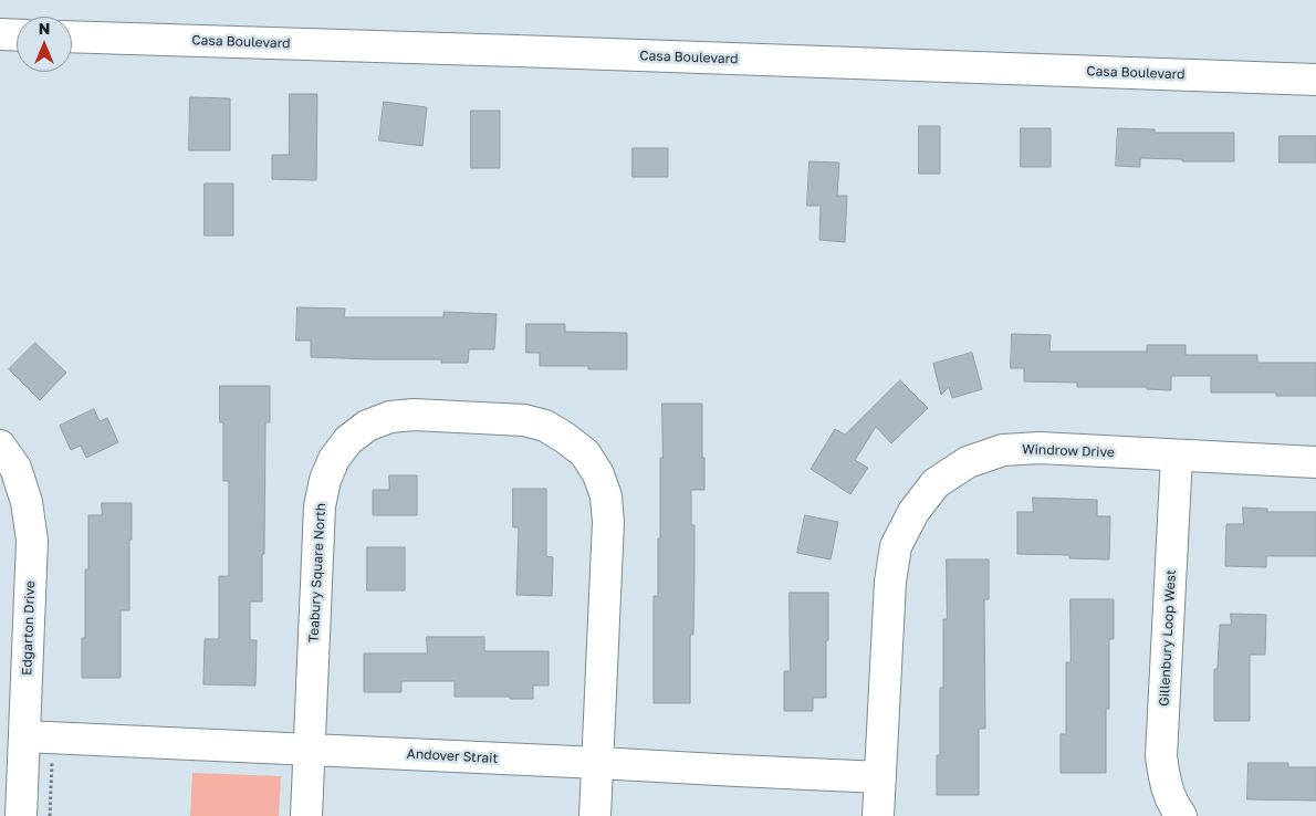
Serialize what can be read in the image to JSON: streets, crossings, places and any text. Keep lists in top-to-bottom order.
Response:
{
  "streets": {
    "street": [
      "Casa Boulevard",
      "Windrow Drive",
      "Teabury Square North",
      "Edgarton Drive",
      "Gillenbury Loop West",
      "Andover Strait"
    ]
  },
  "crossings": [
    ["Windrow Drive", "Gillenbury Loop West"],
    ["Windrow Drive", "Andover Strait"],
    ["Teabury Square North", "Andover Strait"],
    ["Edgarton Drive", "Andover Strait"]
  ],
  "north": "top"
}
